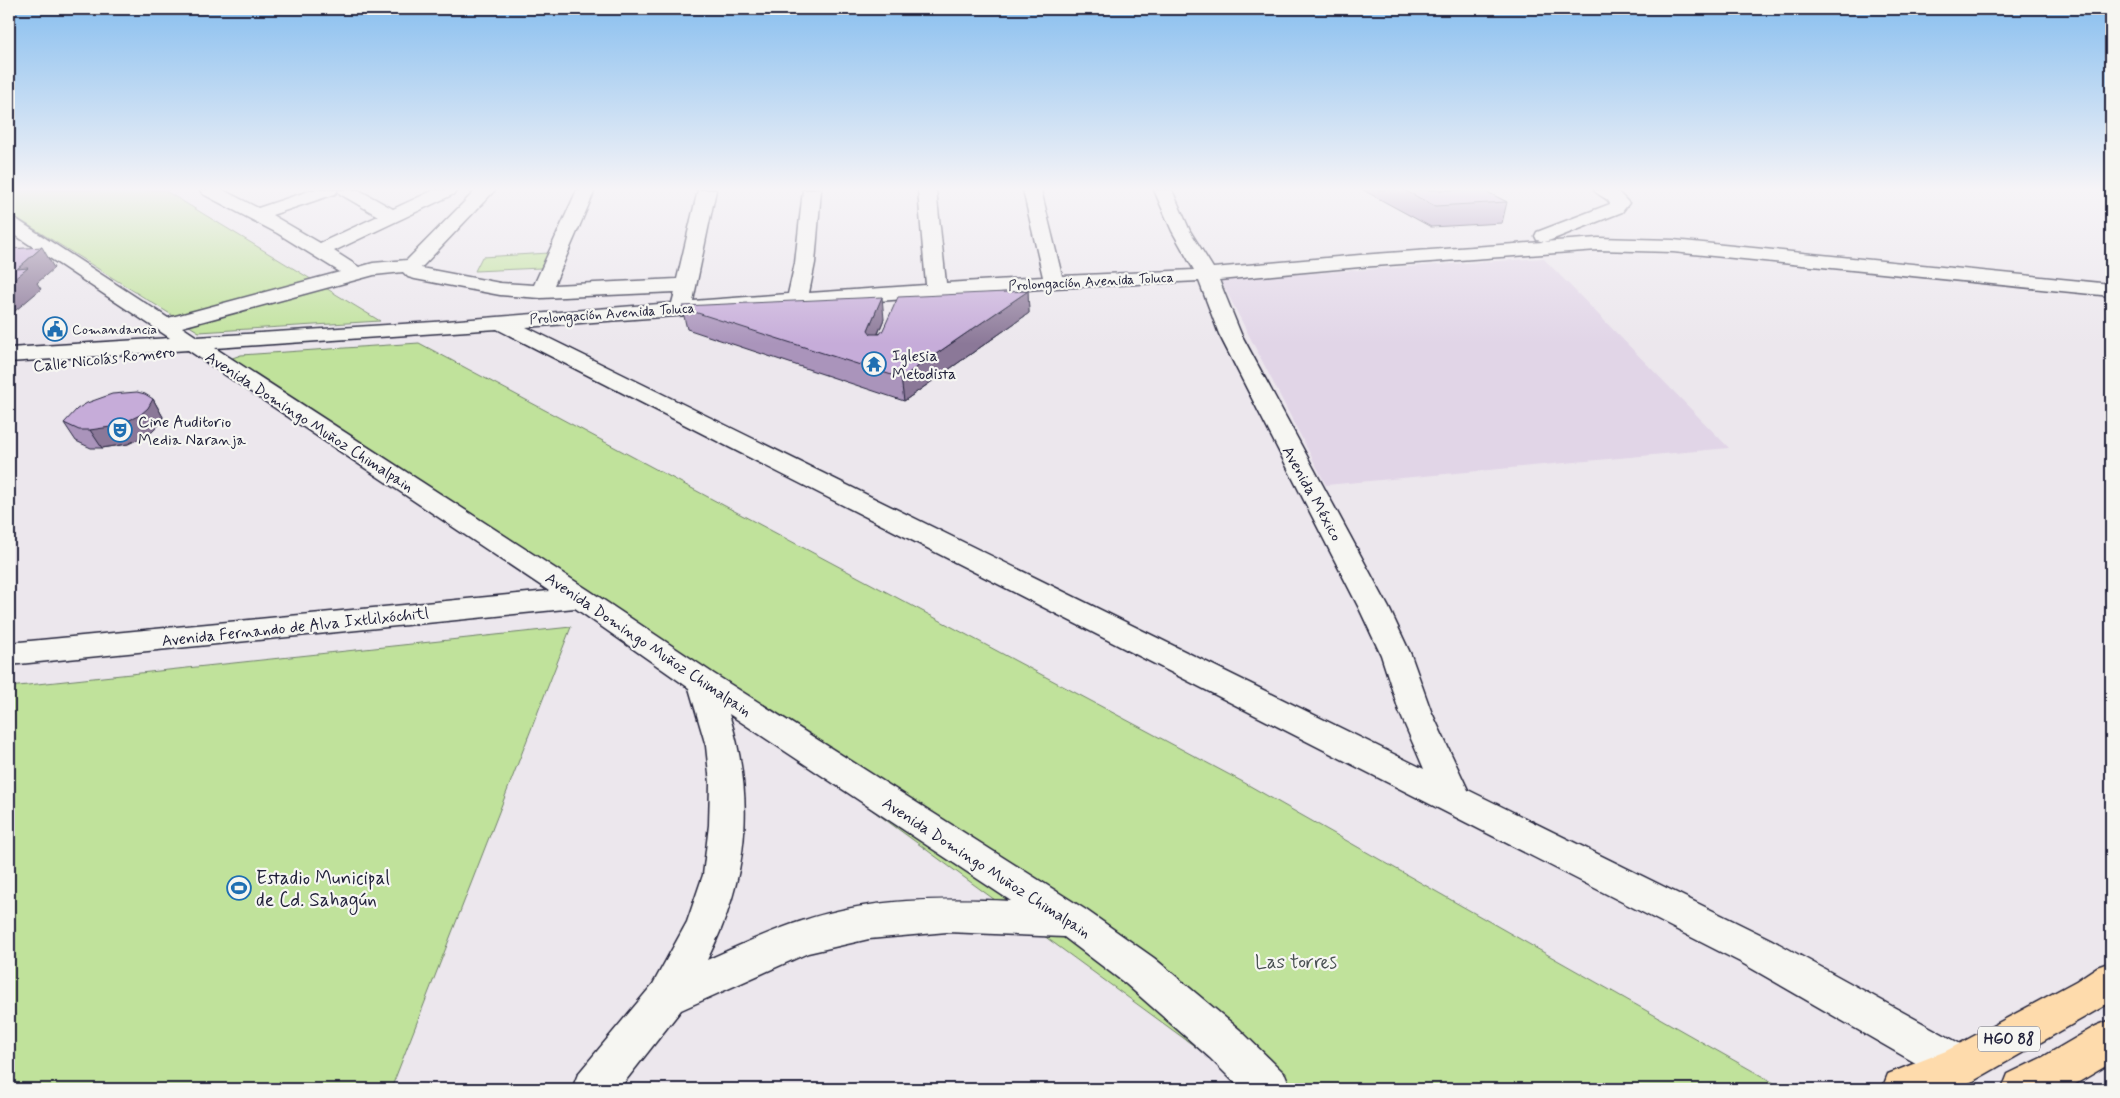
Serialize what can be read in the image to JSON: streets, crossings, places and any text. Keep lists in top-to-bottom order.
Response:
{
  "streets": {
    "main road": ["HGO 88"],
    "street": [
      "Prolongación Avenida Toluca",
      "Calle Nicolás Romero",
      "Avenida Domingo Muñoz Chimalpain",
      "Avenida México",
      "Avenida Fernando de Alva Ixtlilxóchitl"
    ]
  },
  "crossings": [
    ["Prolongación Avenida Toluca", "Calle Nicolás Romero"],
    ["Prolongación Avenida Toluca", "Avenida Domingo Muñoz Chimalpain"],
    ["Prolongación Avenida Toluca", "Avenida México"],
    ["Calle Nicolás Romero", "Avenida Domingo Muñoz Chimalpain"],
    ["Avenida Domingo Muñoz Chimalpain", "Avenida Fernando de Alva Ixtlilxóchitl"]
  ],
  "parks": ["Las torres"],
  "places": {
    "public building": ["Comandancia"],
    "temple": ["Iglesia Metodista"],
    "theatre": ["Cine Auditorio Media Naranja"],
    "sports": ["Estadio Municipal de Cd. Sahagún"]
  }
}
